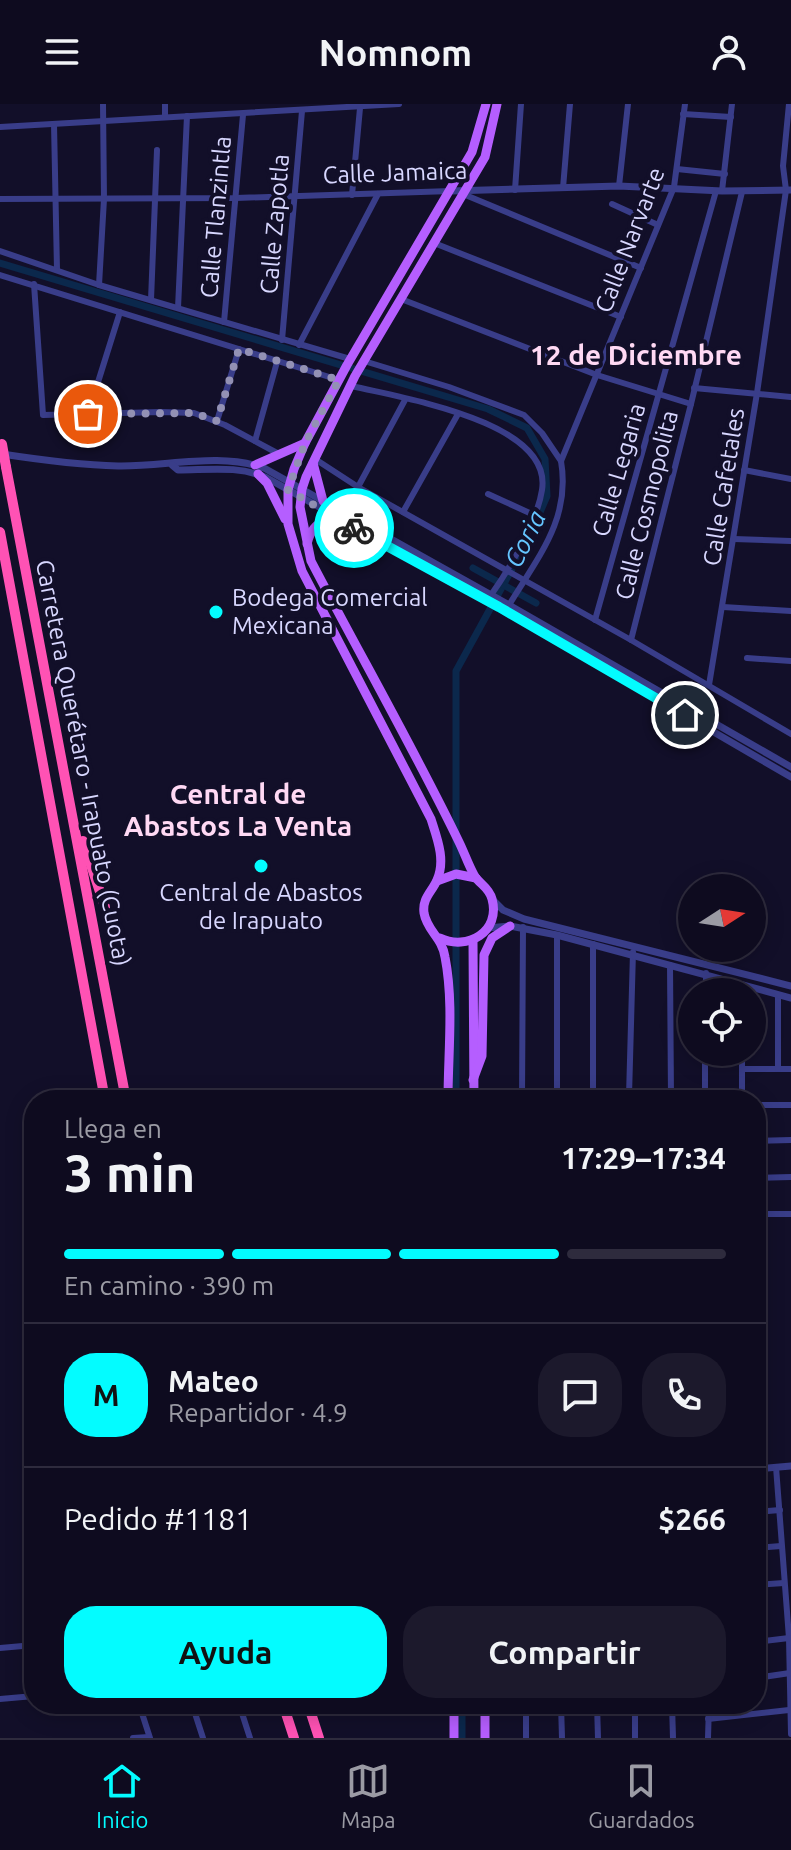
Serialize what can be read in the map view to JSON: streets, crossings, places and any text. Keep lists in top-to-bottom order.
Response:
{
  "streets": {
    "highway": ["Carretera Querétaro - Irapuato (Cuota)"],
    "street": [
      "Calle Jamaica",
      "Calle Tlanzintla",
      "Calle Zapotla",
      "Calle Narvarte",
      "Calle Legaria",
      "Calle Cafetales",
      "Calle Cosmopolita"
    ]
  },
  "crossings": [
    ["Calle Jamaica", "Calle Tlanzintla"],
    ["Calle Jamaica", "Calle Zapotla"],
    ["Calle Jamaica", "Calle Narvarte"],
    ["Calle Jamaica", "Calle Legaria"],
    ["Calle Jamaica", "Calle Cafetales"],
    ["Calle Jamaica", "Calle Cosmopolita"]
  ],
  "districts": ["12 de Diciembre", "Central de Abastos La Venta"],
  "water": ["Coria"],
  "places": ["Bodega Comercial Mexicana", "Central de Abastos de Irapuato"],
  "north": "right",
  "page": {
    "header": "Nomnom",
    "heading": ["3 min", "Llega en", "17:29–17:34"],
    "panel": [
      "Mateo",
      "Repartidor · 4.9",
      "Pedido #1181",
      "$266"
    ],
    "bar": "En camino · 390 m",
    "round": "M",
    "buttons": ["Ayuda", "Compartir"],
    "tabs": ["Inicio", "Mapa", "Guardados"]
  }
}
